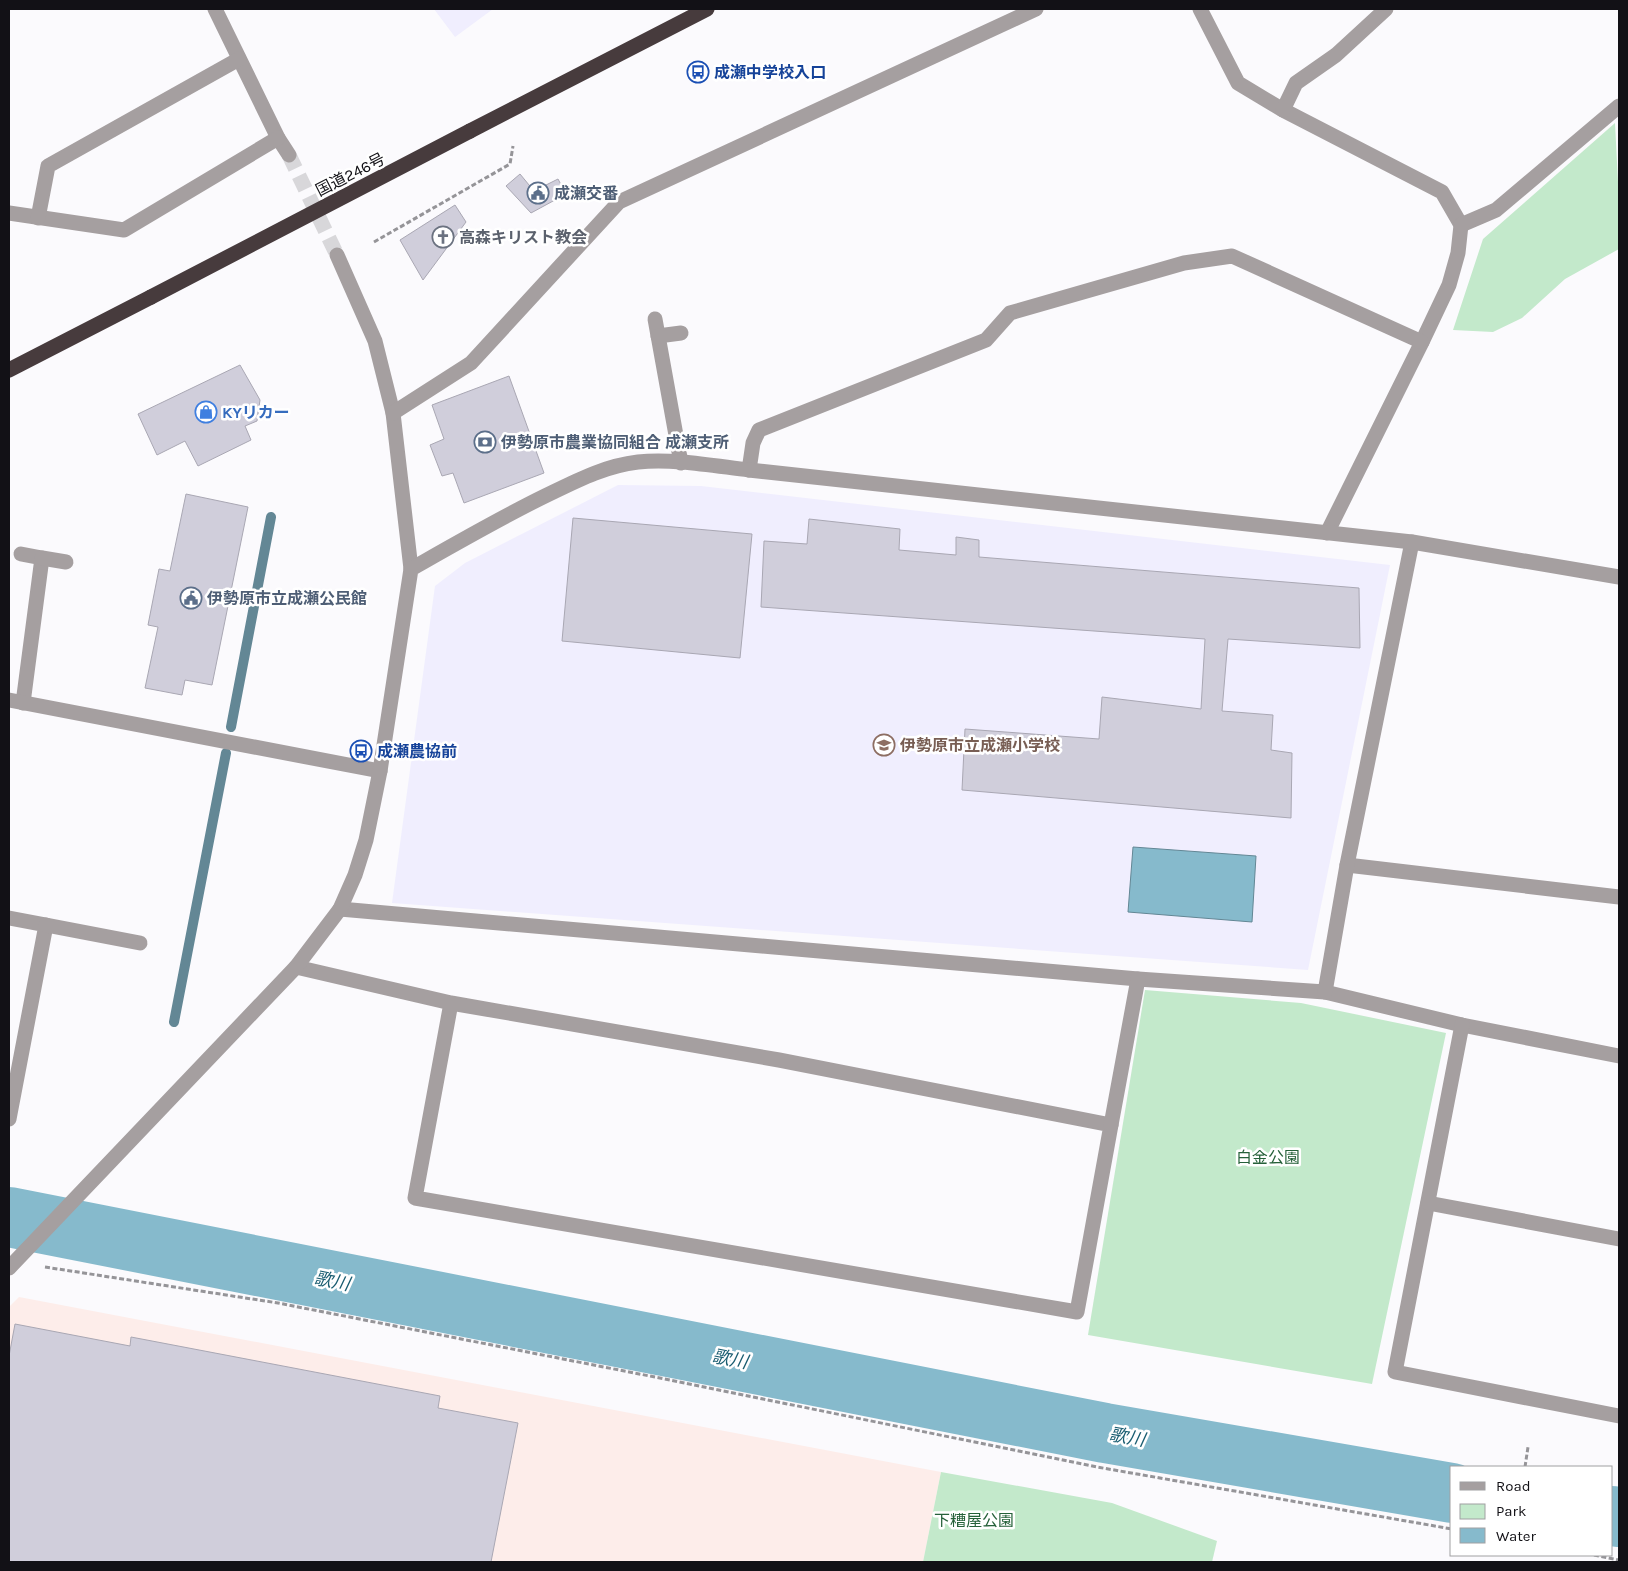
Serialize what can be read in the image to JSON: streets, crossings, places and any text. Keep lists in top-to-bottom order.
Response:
{
  "streets": {
    "highway": ["国道246号"]
  },
  "water": ["歌川"],
  "parks": ["白金公園", "下糟屋公園"],
  "places": {
    "bus stop": ["成瀬中学校入口", "成瀬農協前"],
    "public building": ["成瀬交番", "伊勢原市立成瀬公民館"],
    "church": ["高森キリスト教会"],
    "shop": ["KYリカー"],
    "bank": ["伊勢原市農業協同組合 成瀬支所"],
    "school or university": ["伊勢原市立成瀬小学校"]
  },
  "legend": ["Road", "Park", "Water"]
}
